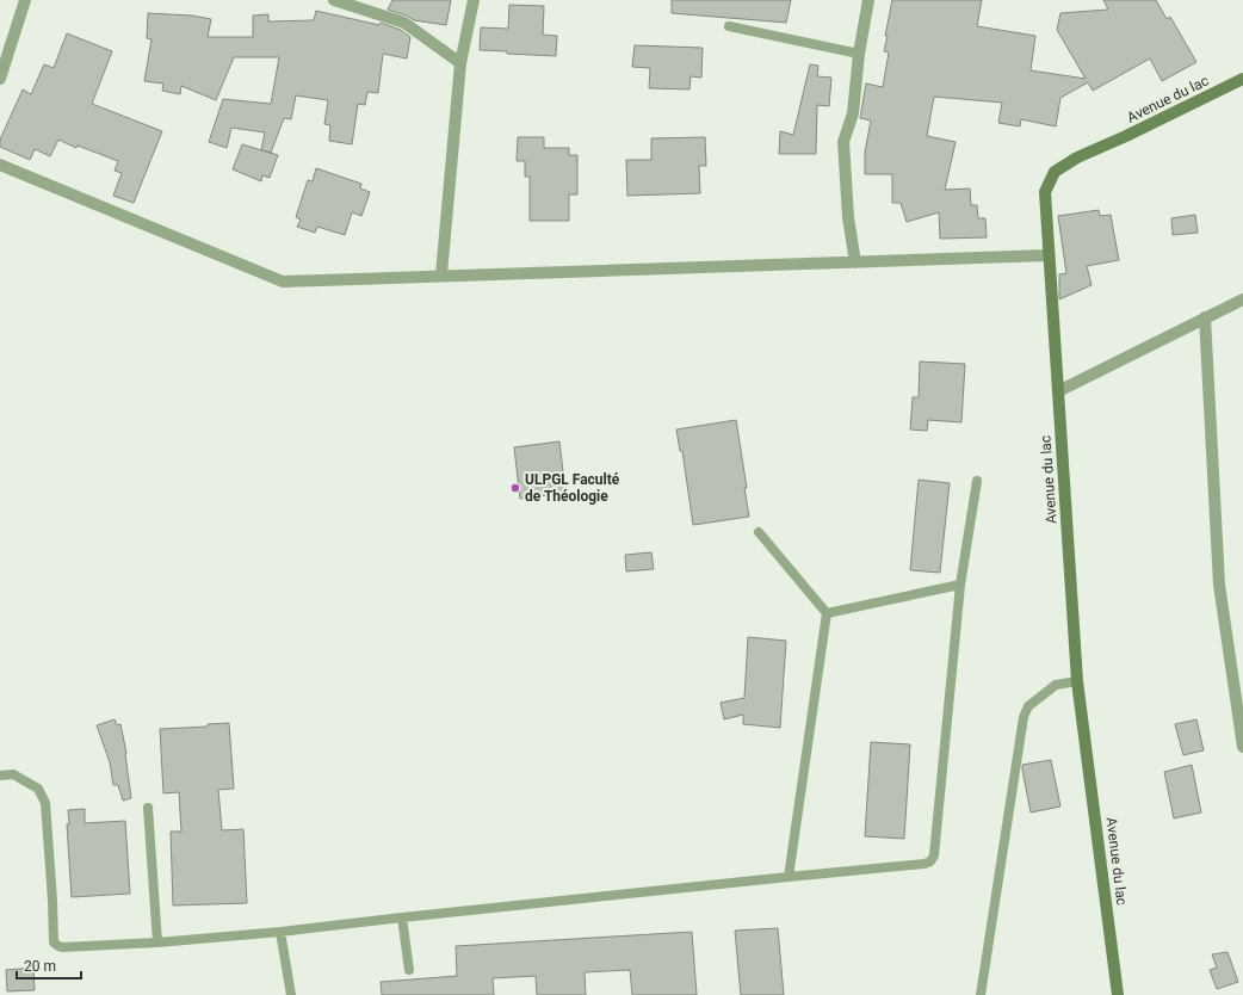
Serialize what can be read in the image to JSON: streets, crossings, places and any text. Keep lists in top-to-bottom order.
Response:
{
  "streets": {
    "main road": ["Avenue du lac"]
  },
  "places": ["ULPGL Faculté de Théologie"],
  "scale_bar": "20 m"
}
